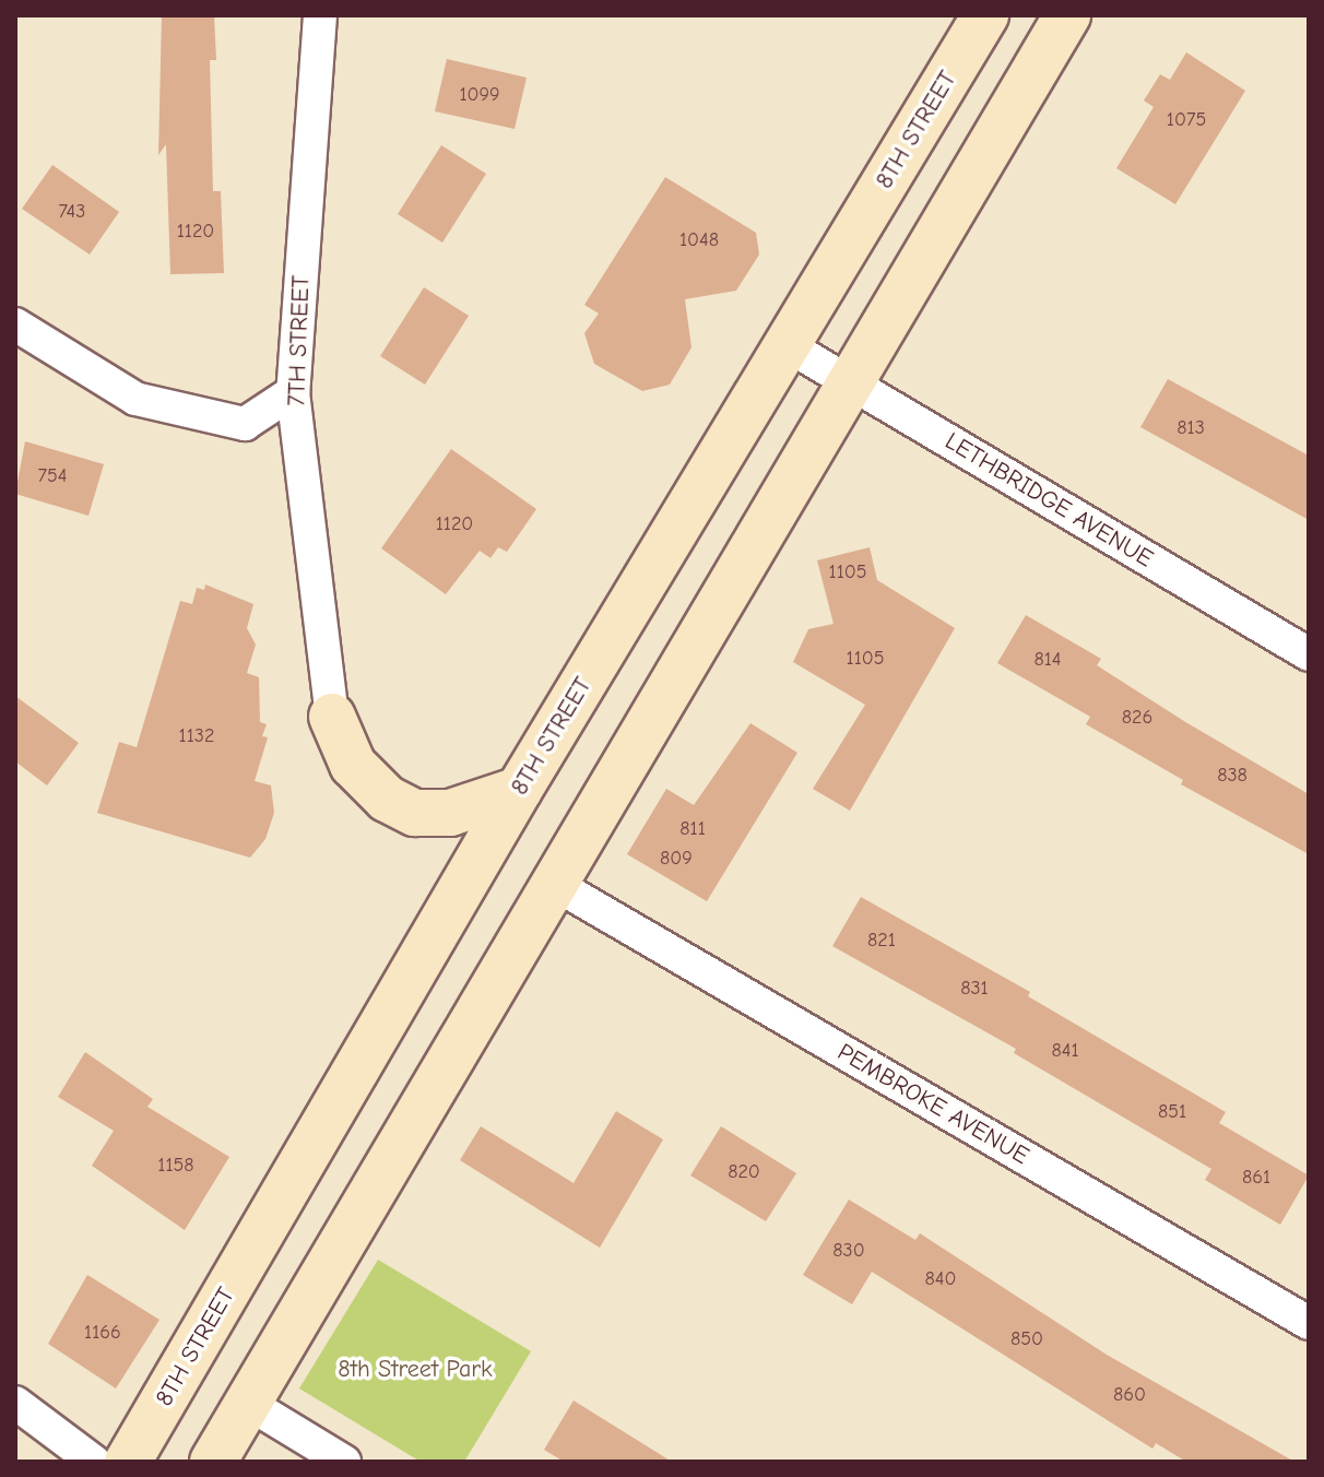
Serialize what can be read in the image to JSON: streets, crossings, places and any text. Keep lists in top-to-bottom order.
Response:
{
  "streets": {
    "main road": ["8TH STREET"],
    "street": ["7TH STREET", "LETHBRIDGE AVENUE", "PEMBROKE AVENUE"]
  },
  "crossings": [
    ["8TH STREET", "LETHBRIDGE AVENUE"]
  ],
  "parks": ["8th Street Park"],
  "house_numbers": [
    "1099",
    "1075",
    "743",
    "1120",
    "1048",
    "813",
    "754",
    "1120",
    "1105",
    "1105",
    "814",
    "826",
    "1132",
    "838",
    "811",
    "809",
    "821",
    "831",
    "841",
    "851",
    "1158",
    "820",
    "861",
    "830",
    "840",
    "1166",
    "850",
    "860"
  ]
}
